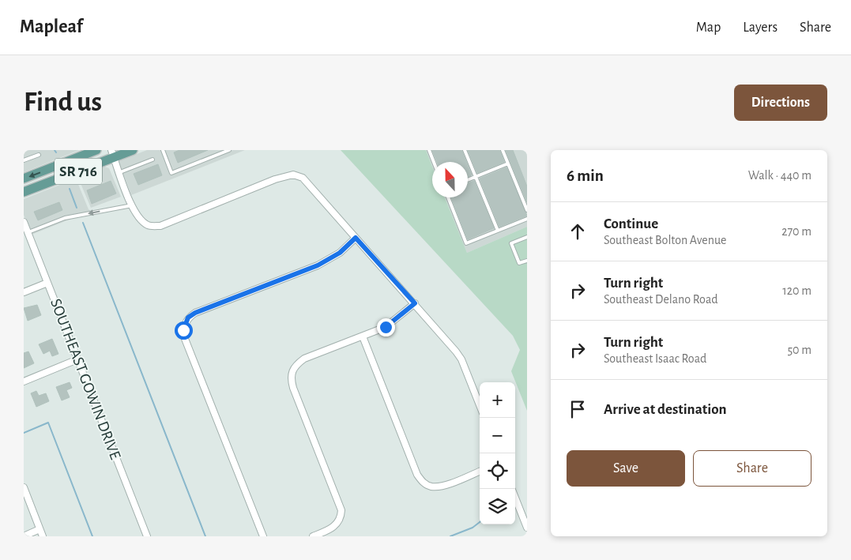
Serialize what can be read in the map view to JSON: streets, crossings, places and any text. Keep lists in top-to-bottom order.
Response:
{
  "streets": {
    "main road": ["SR 716"],
    "street": ["SOUTHEAST GOWIN DRIVE"]
  },
  "north": "top",
  "page": {
    "header": "Mapleaf",
    "nav": ["Map", "Layers", "Share"],
    "buttons": [
      "Directions",
      ["Save", "Share"]
    ],
    "title": "Find us",
    "heading": ["6 min", "Walk · 440 m"],
    "list": [
      ["Continue", "Southeast Bolton Avenue", "270 m"],
      ["Turn right", "Southeast Delano Road", "120 m"],
      ["Turn right", "Southeast Isaac Road", "50 m"],
      "Arrive at destination"
    ],
    "map_buttons": ["+", "−"]
  }
}
